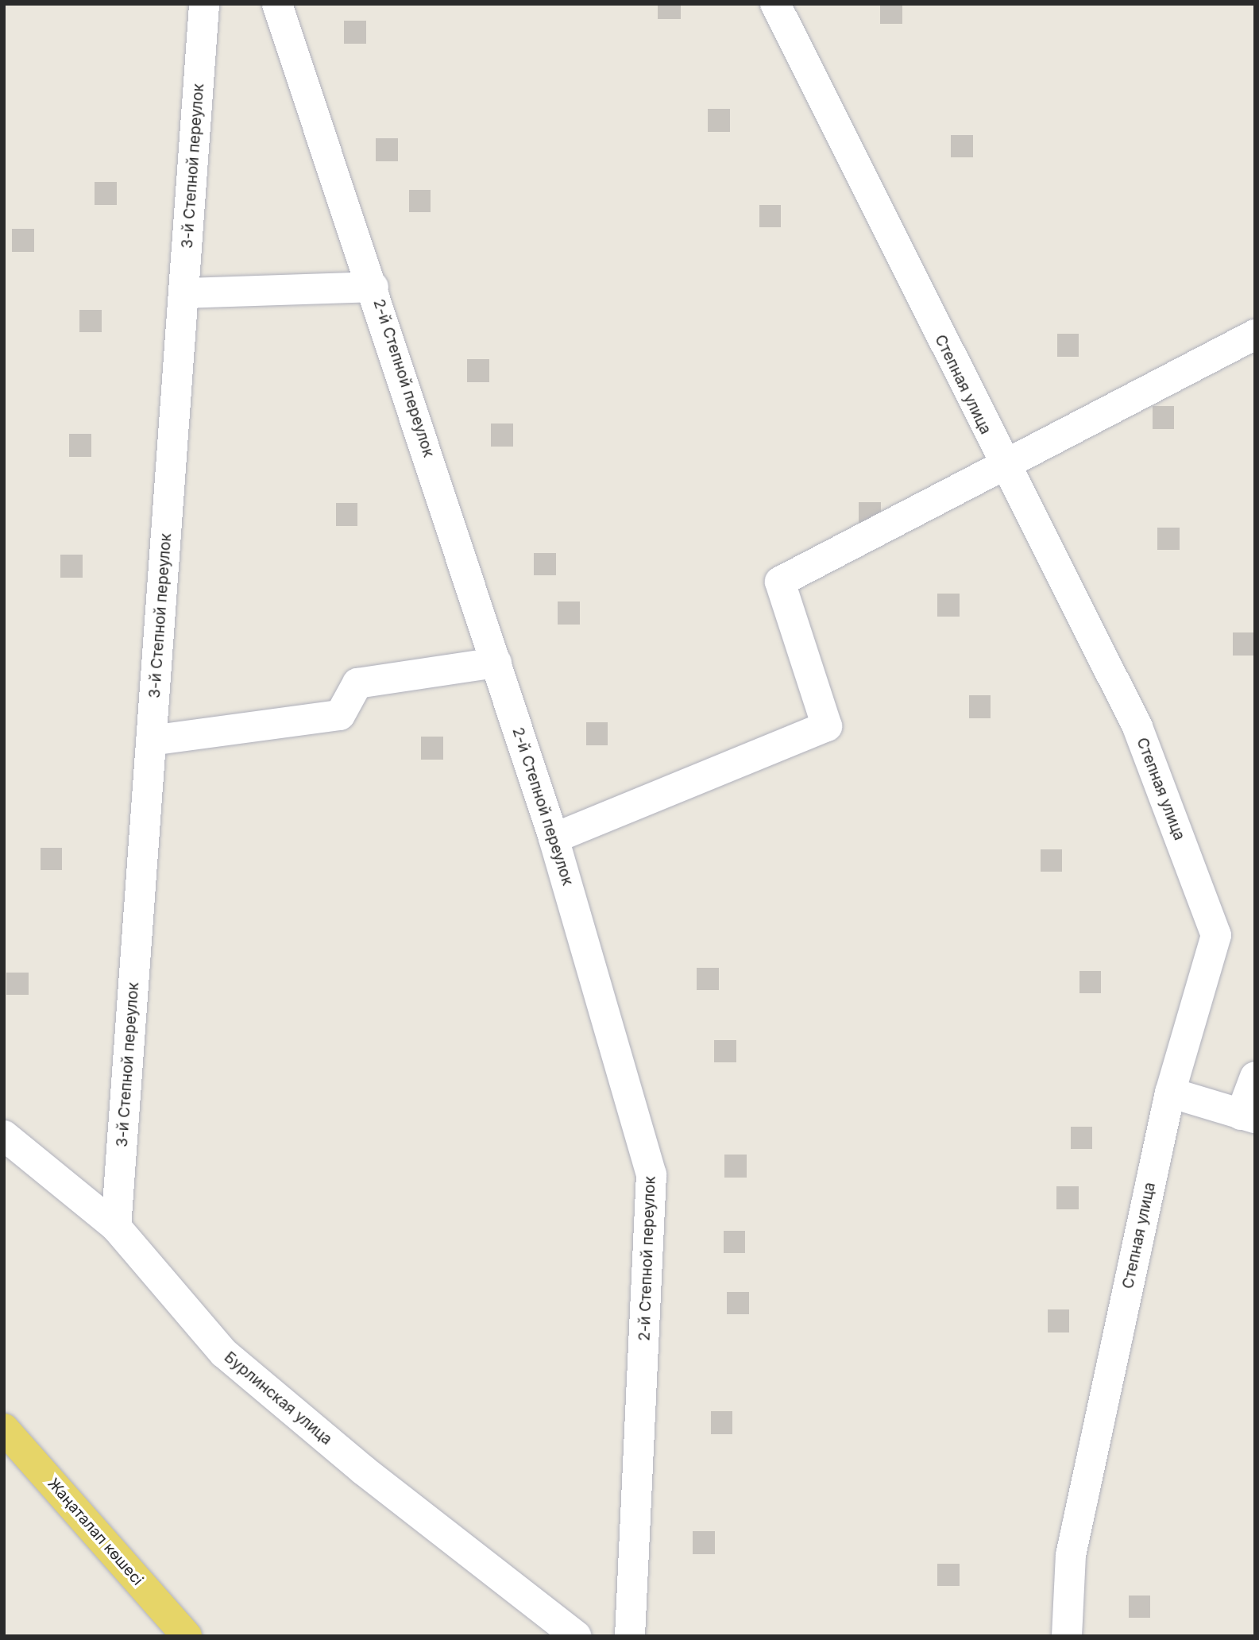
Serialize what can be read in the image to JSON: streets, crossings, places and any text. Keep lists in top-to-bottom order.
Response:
{
  "streets": {
    "main road": ["Жаңаталап көшесі"],
    "street": [
      "3-й Степной переулок",
      "2-й Степной переулок",
      "Степная улица",
      "Бурлинская улица"
    ]
  },
  "crossings": [
    ["3-й Степной переулок", "Бурлинская улица"]
  ]
}
